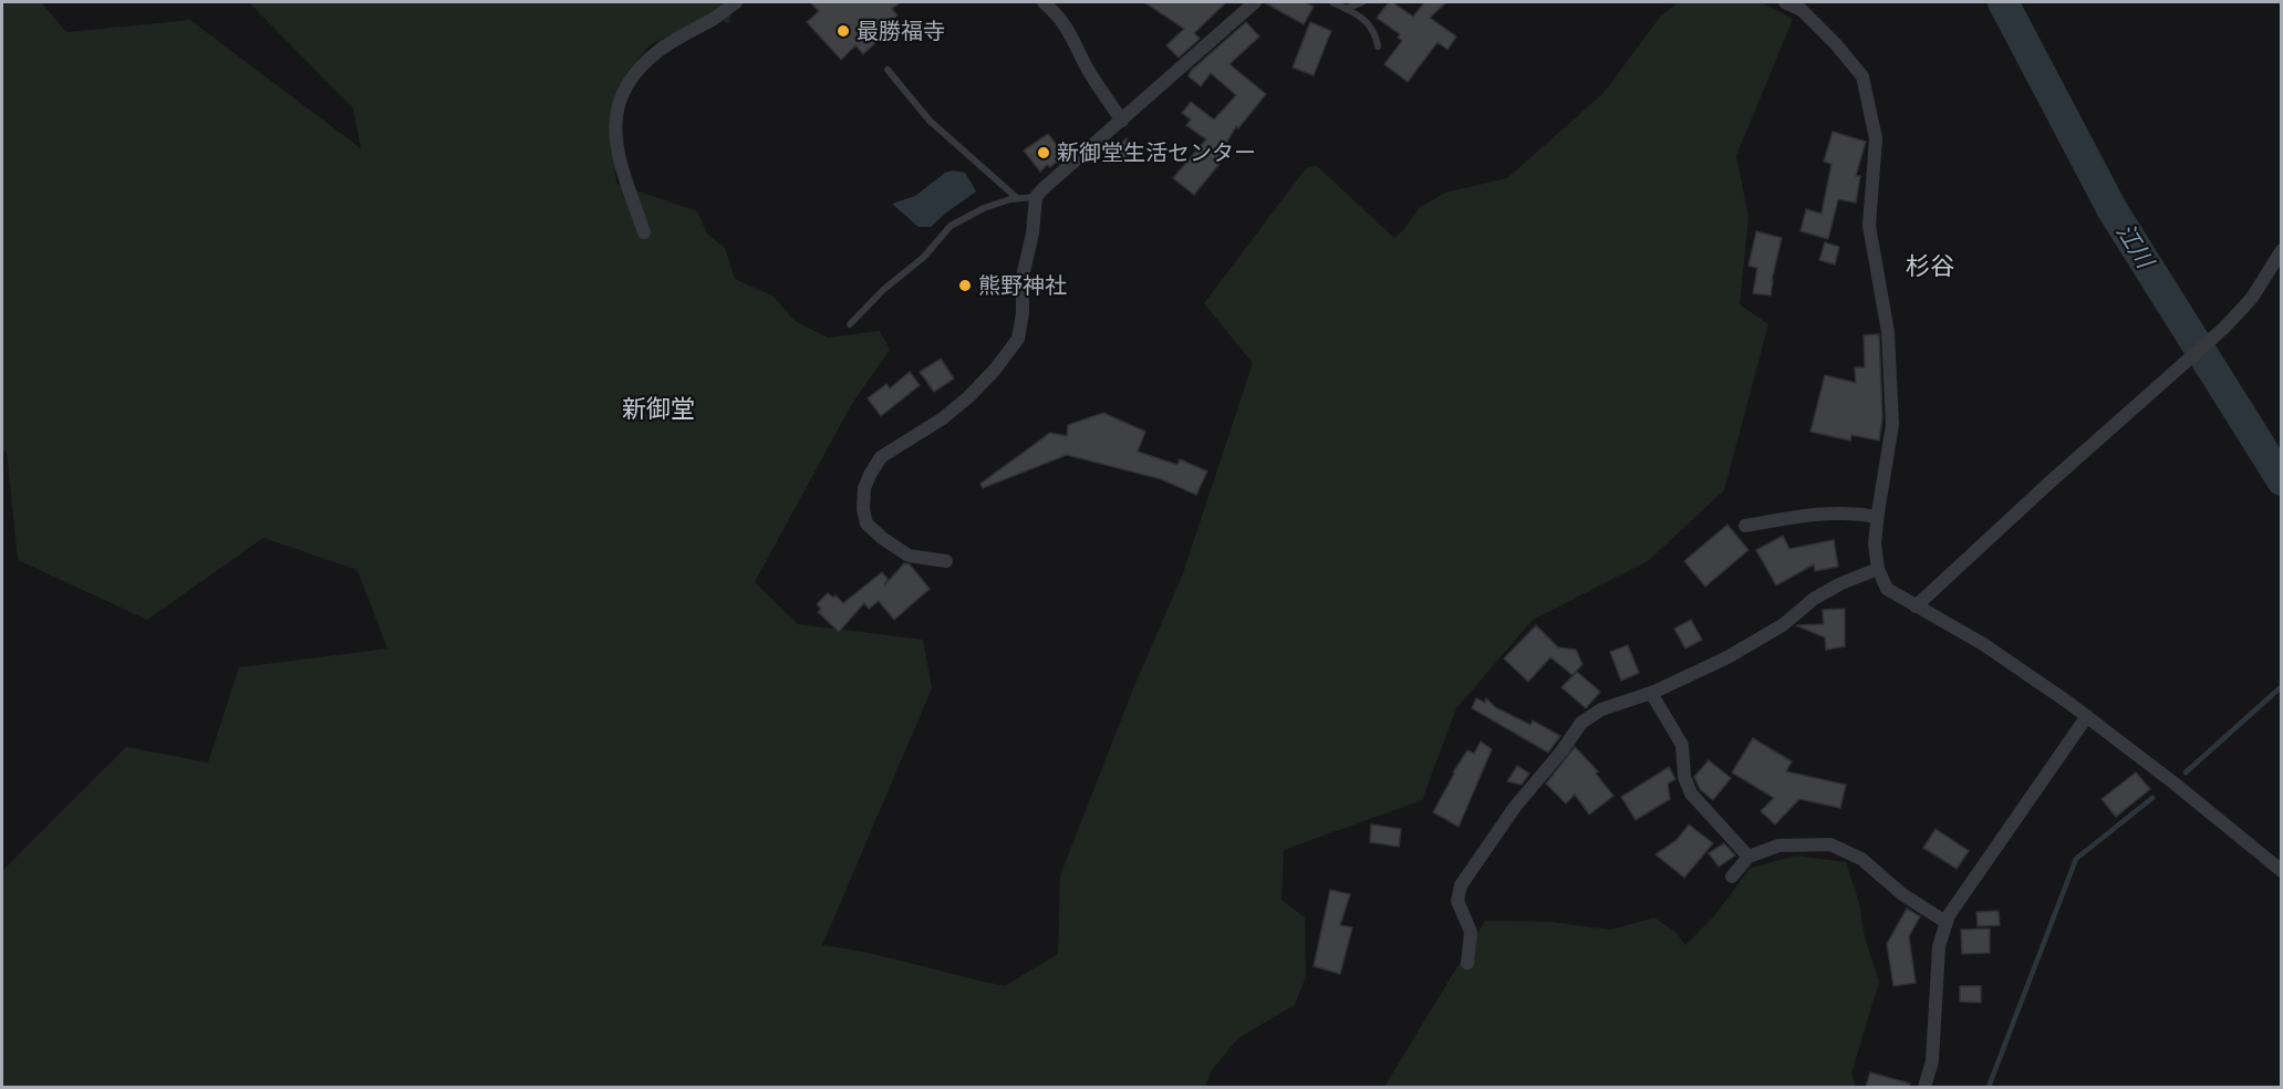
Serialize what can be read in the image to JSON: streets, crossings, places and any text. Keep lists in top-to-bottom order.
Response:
{
  "districts": ["杉谷", "新御堂"],
  "water": ["江川"],
  "places": ["最勝福寺", "新御堂生活センター", "熊野神社"]
}
